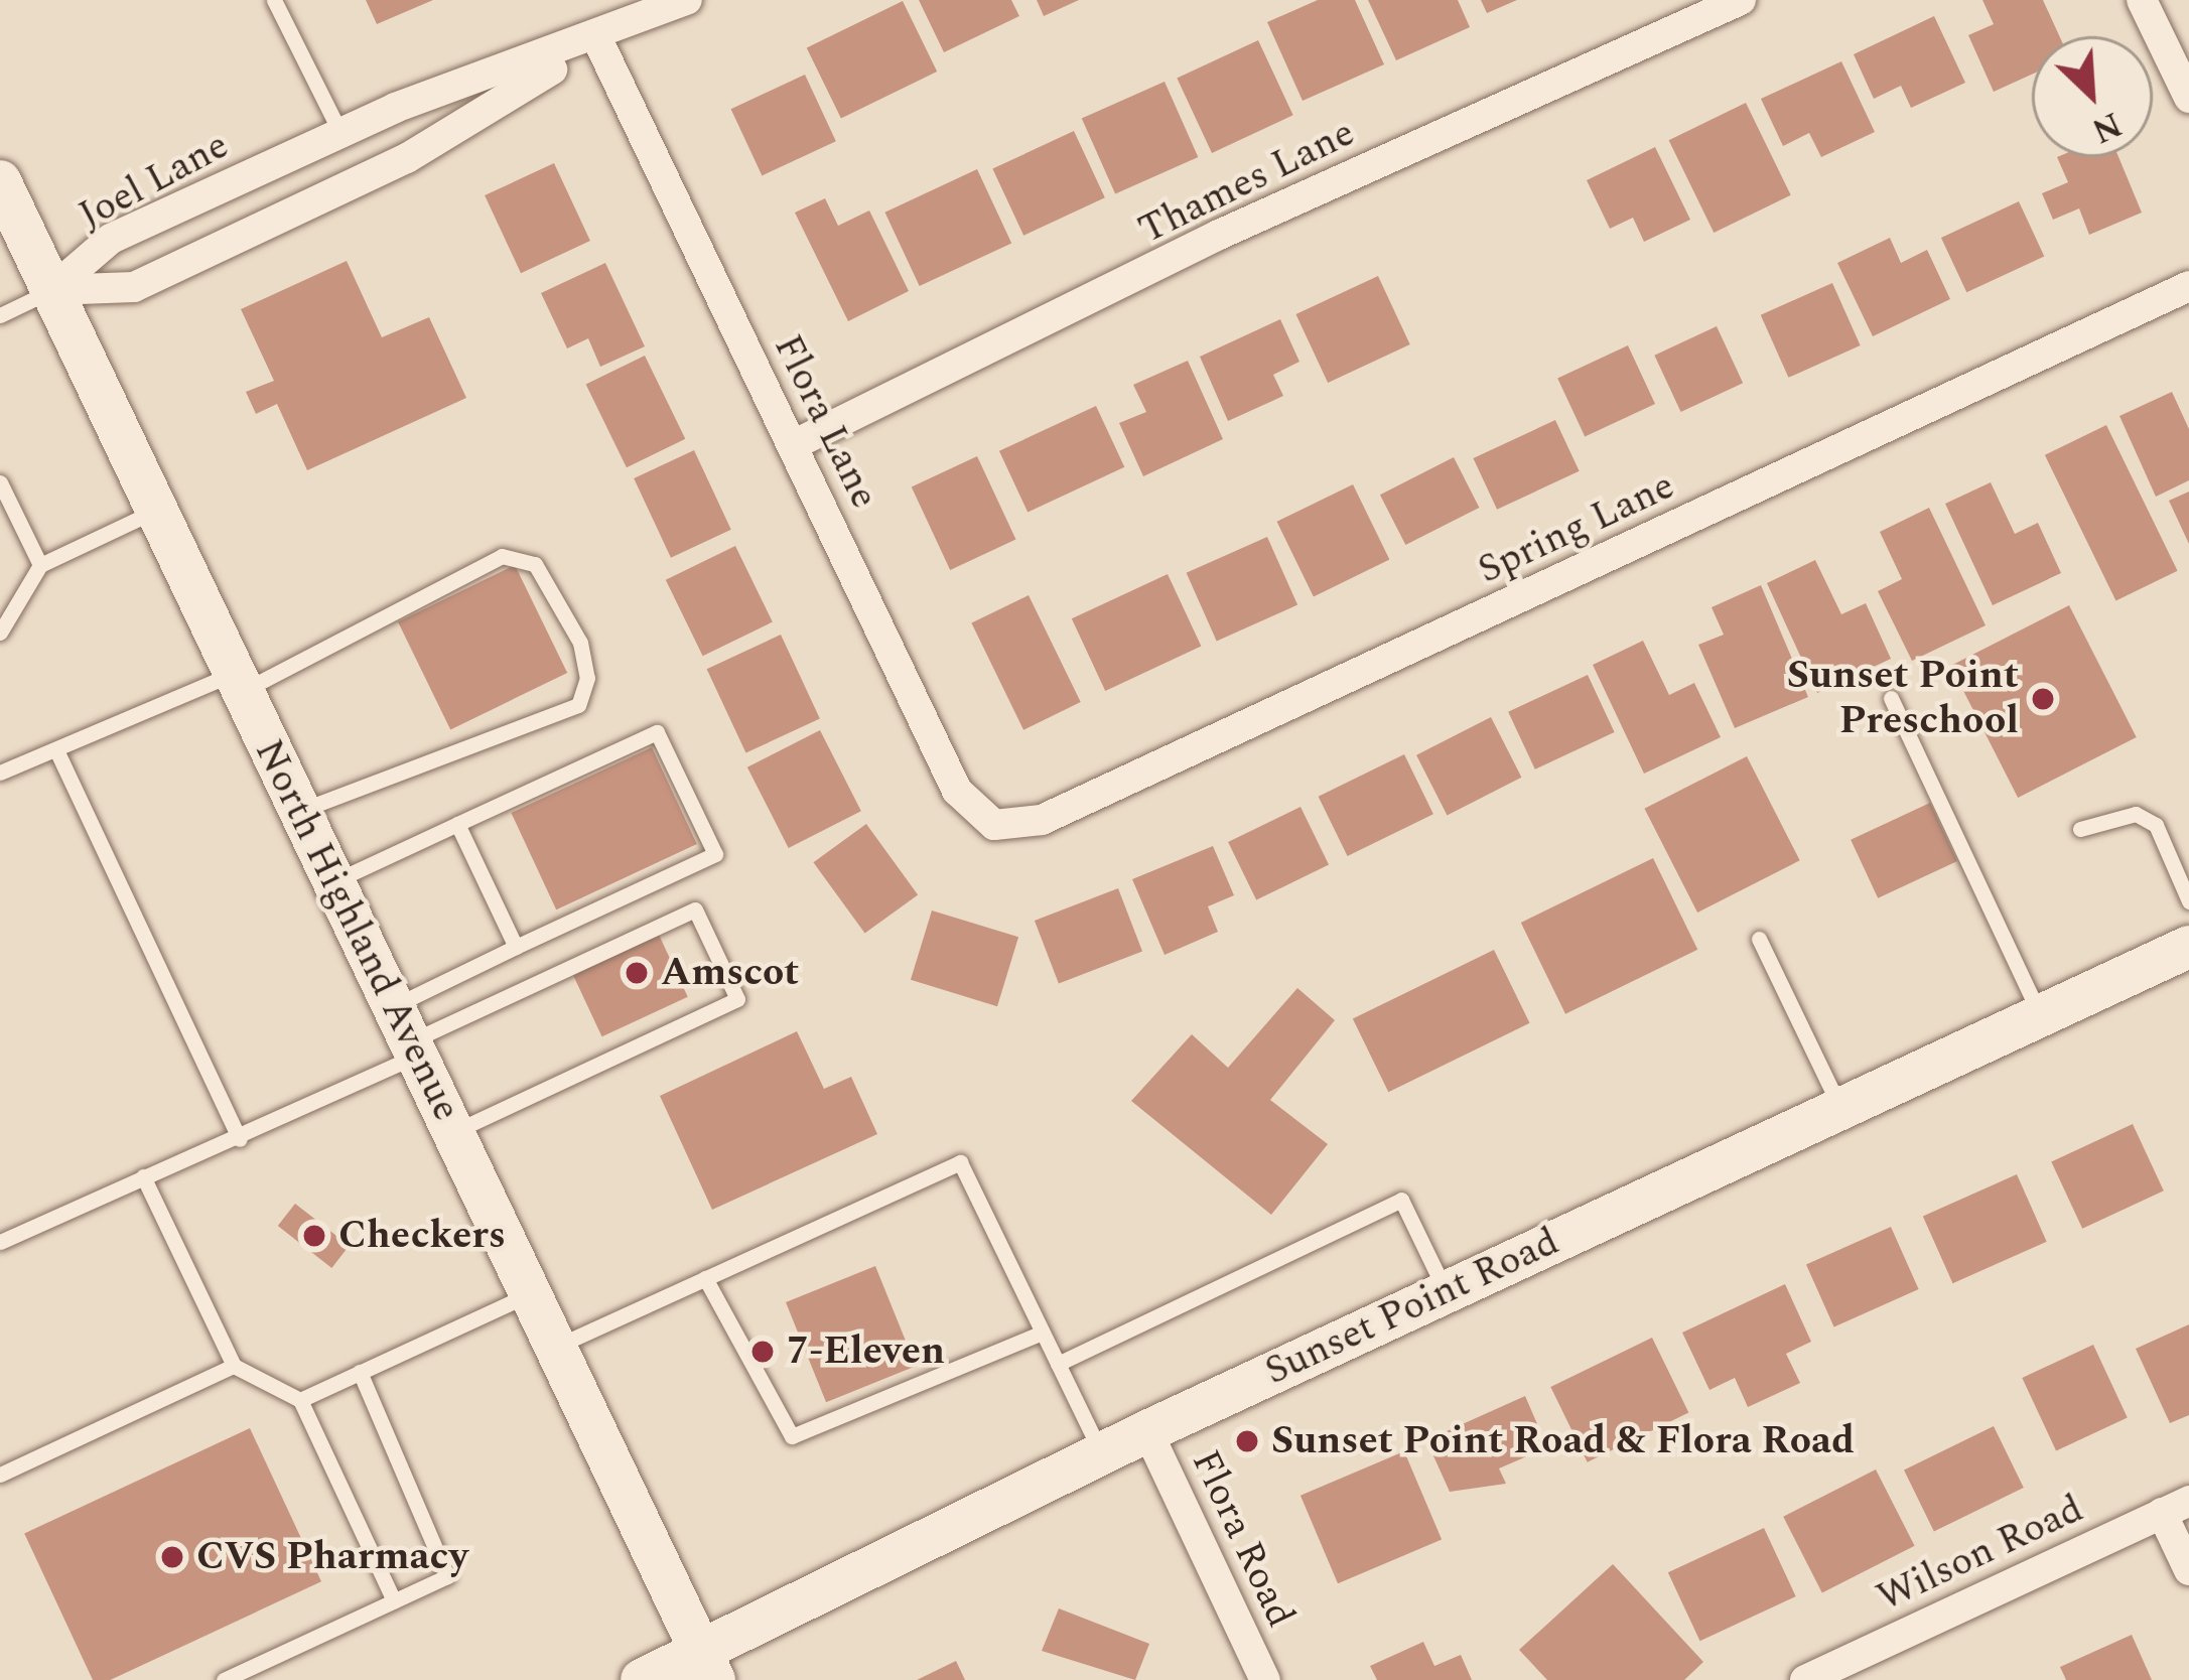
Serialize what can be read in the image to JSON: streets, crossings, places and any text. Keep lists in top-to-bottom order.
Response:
{
  "streets": {
    "main road": ["North Highland Avenue", "Sunset Point Road"],
    "street": [
      "Joel Lane",
      "Thames Lane",
      "Flora Lane",
      "Spring Lane",
      "Flora Road",
      "Wilson Road"
    ]
  },
  "crossings": [
    ["Joel Lane", "Flora Lane"],
    ["Joel Lane", "North Highland Avenue"],
    ["Thames Lane", "Flora Lane"],
    ["Flora Lane", "Spring Lane"],
    ["North Highland Avenue", "Sunset Point Road"],
    ["Sunset Point Road", "Flora Road"]
  ],
  "places": [
    "Sunset Point Preschool",
    "Amscot",
    "Checkers",
    "7-Eleven",
    "Sunset Point Road & Flora Road",
    "CVS Pharmacy"
  ],
  "north": "bottom right"
}
